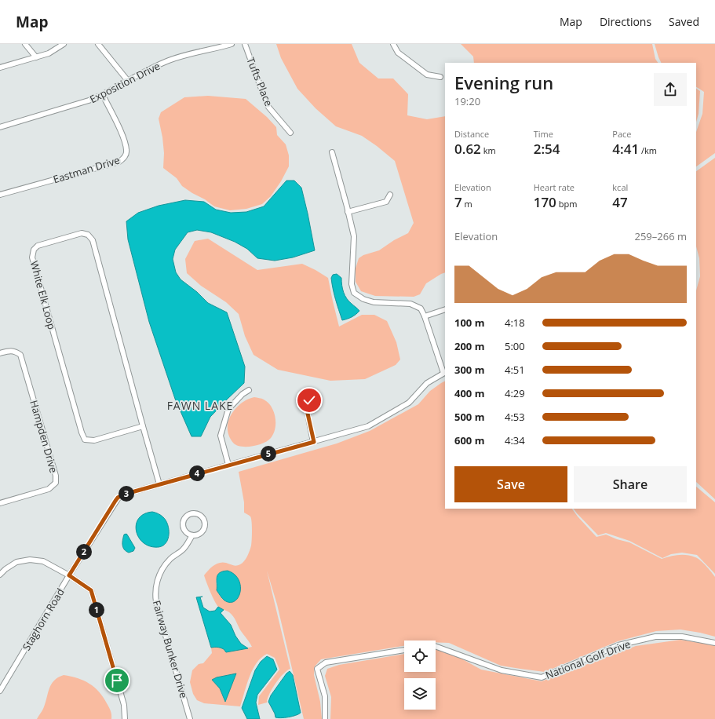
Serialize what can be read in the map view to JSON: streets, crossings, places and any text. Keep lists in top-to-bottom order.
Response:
{
  "streets": {
    "street": [
      "Tufts Place",
      "Exposition Drive",
      "Eastman Drive",
      "White Elk Loop",
      "Hampden Drive",
      "Staghorn Road",
      "Fairway Bunker Drive",
      "National Golf Drive"
    ]
  },
  "crossings": [
    ["Exposition Drive", "Eastman Drive"],
    ["White Elk Loop", "Staghorn Road"]
  ],
  "districts": ["FAWN LAKE"],
  "page": {
    "header": "Map",
    "nav": ["Map", "Directions", "Saved"],
    "heading": ["Evening run", "19:20"],
    "stats": [
      ["Distance", "0.62 km"],
      ["Time", "2:54"],
      ["Pace", "4:41 /km"],
      ["Elevation", "7 m"],
      ["Heart rate", "170 bpm"],
      ["kcal", "47"]
    ],
    "chart": ["Elevation", "259–266 m"],
    "list": [
      {
        "name": "100 m",
        "note": "4:18"
      },
      {
        "name": "200 m",
        "note": "5:00"
      },
      {
        "name": "300 m",
        "note": "4:51"
      },
      {
        "name": "400 m",
        "note": "4:29"
      },
      {
        "name": "500 m",
        "note": "4:53"
      },
      {
        "name": "600 m",
        "note": "4:34"
      }
    ],
    "pins": [
      "5",
      "4",
      "3",
      "2",
      "1"
    ],
    "buttons": ["Save", "Share"]
  }
}
